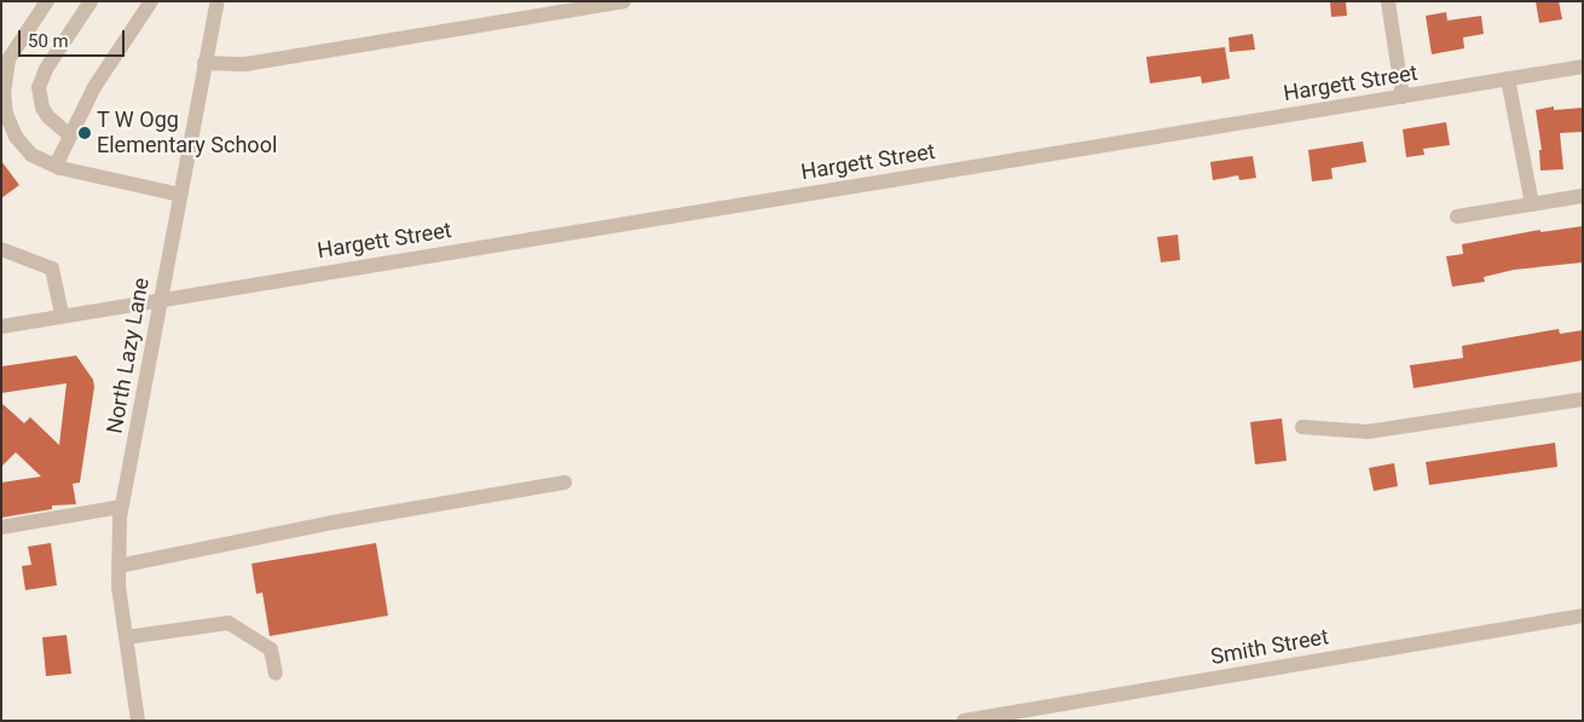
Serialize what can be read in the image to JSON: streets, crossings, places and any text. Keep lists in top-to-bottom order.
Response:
{
  "streets": {
    "street": ["Hargett Street", "North Lazy Lane", "Smith Street"]
  },
  "crossings": [
    ["Hargett Street", "North Lazy Lane"]
  ],
  "places": ["T W Ogg Elementary School"],
  "scale_bar": "50 m"
}
